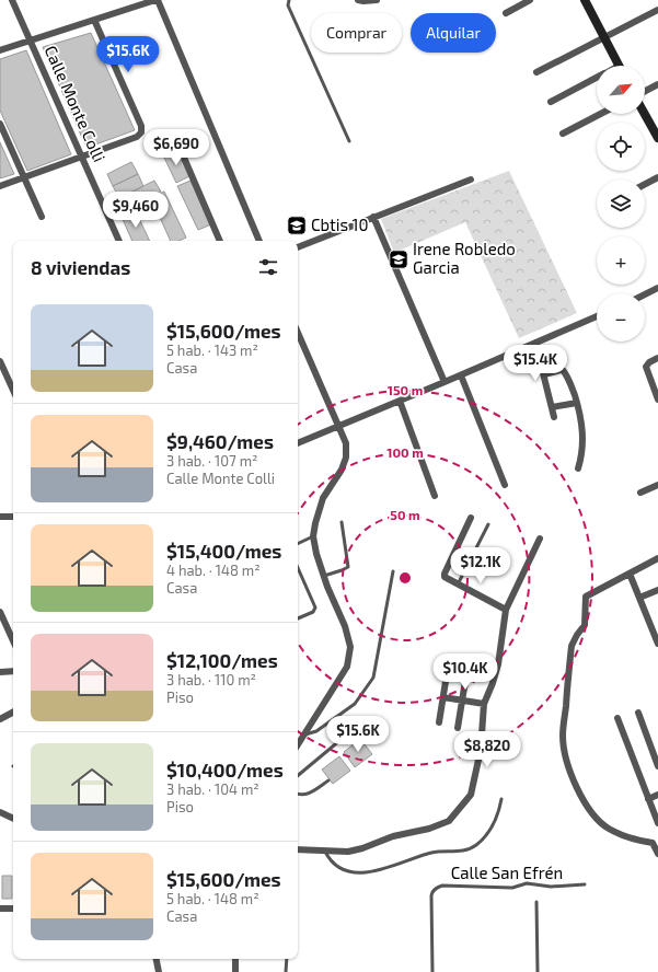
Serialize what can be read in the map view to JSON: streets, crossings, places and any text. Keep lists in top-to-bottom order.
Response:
{
  "streets": {
    "street": ["Calle Monte Colli"],
    "lane": ["Calle San Efrén"]
  },
  "places": {
    "school or university": ["Cbtis 10", "Irene Robledo Garcia"]
  },
  "north": "top right",
  "page": {
    "chip": ["Comprar", "Alquilar"],
    "price": [
      "$15.6K",
      "$6,690",
      "$9,460",
      "$15.4K",
      "$12.1K",
      "$10.4K",
      "$15.6K",
      "$8,820"
    ],
    "map_buttons": ["+", "−"],
    "heading": "8 viviendas",
    "list": [
      {
        "name": "$15,600/mes",
        "note": "5 hab. · 143 m² · Casa"
      },
      {
        "name": "$9,460/mes",
        "note": "3 hab. · 107 m² · Calle Monte Colli"
      },
      {
        "name": "$15,400/mes",
        "note": "4 hab. · 148 m² · Casa"
      },
      {
        "name": "$12,100/mes",
        "note": "3 hab. · 110 m² · Piso"
      },
      {
        "name": "$10,400/mes",
        "note": "3 hab. · 104 m² · Piso"
      },
      {
        "name": "$15,600/mes",
        "note": "5 hab. · 148 m² · Casa"
      }
    ]
  },
  "rings": ["150 m", "100 m", "50 m"]
}
